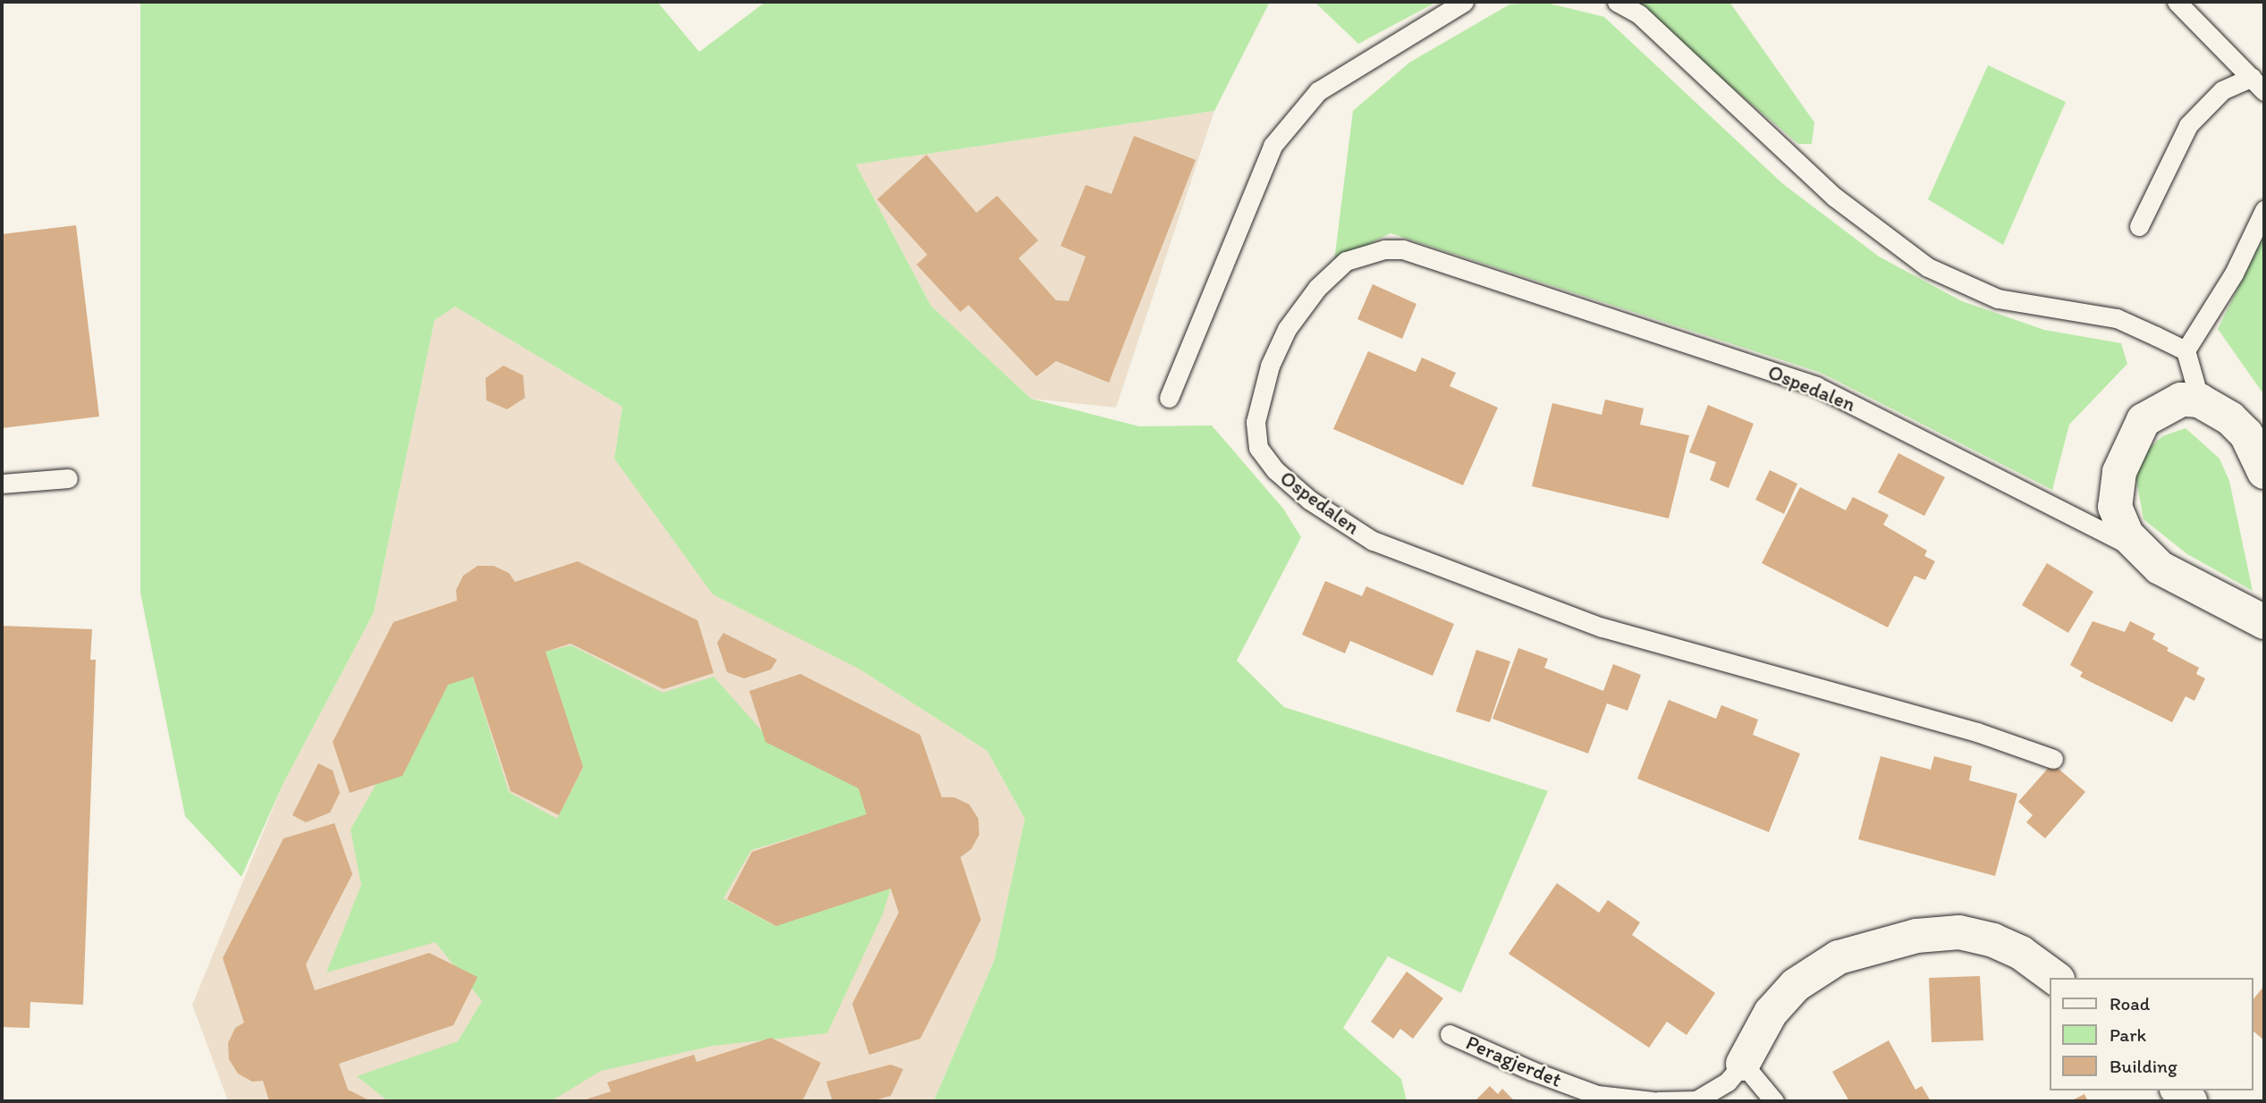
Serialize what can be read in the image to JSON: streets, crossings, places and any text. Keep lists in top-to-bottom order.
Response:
{
  "streets": {
    "street": ["Ospedalen"],
    "lane": ["Peragjerdet"]
  },
  "legend": ["Road", "Park", "Building"]
}
